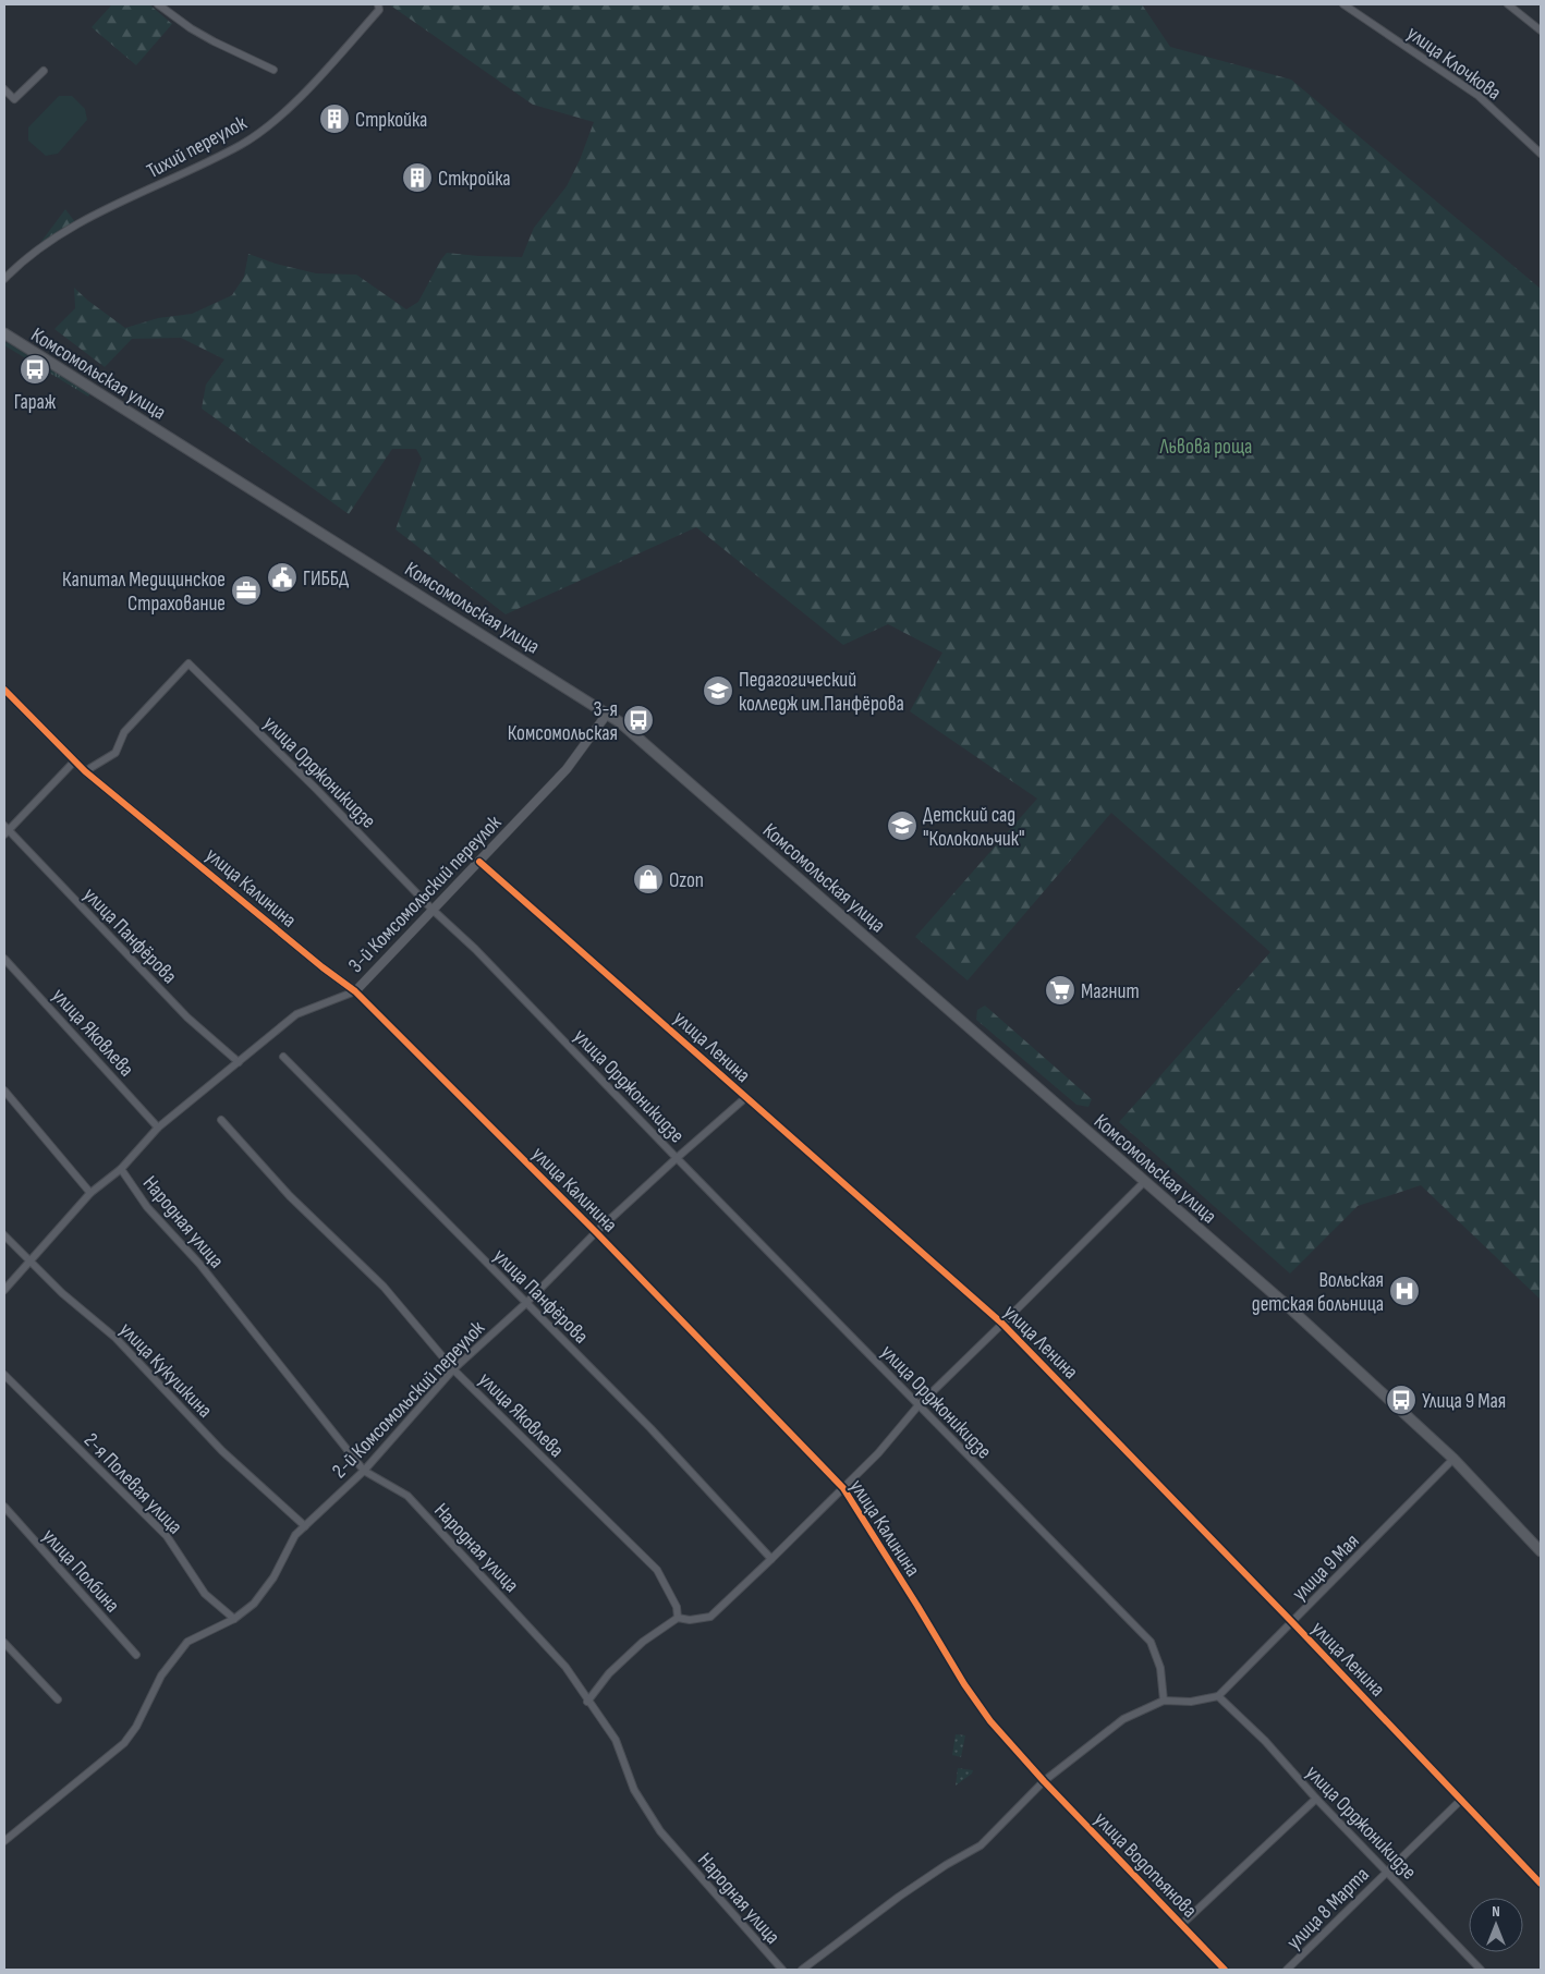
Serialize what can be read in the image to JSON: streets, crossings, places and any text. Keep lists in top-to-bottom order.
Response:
{
  "streets": {
    "main road": ["Комсомольская улица"],
    "street": [
      "улица Клочкова",
      "Тихий переулок",
      "улица Орджоникидзе",
      "улица Калинина",
      "3-й Комсомольский переулок",
      "улица Панфёрова",
      "улица Яковлева",
      "улица Ленина",
      "Народная улица",
      "улица Кукушкина",
      "2-й Комсомольский переулок",
      "2-я Полевая улица",
      "улица 9 Мая",
      "улица Полбина",
      "улица Водопьянова",
      "улица 8 Марта"
    ]
  },
  "crossings": [
    ["Комсомольская улица", "3-й Комсомольский переулок"],
    ["Комсомольская улица", "улица 9 Мая"],
    ["улица Орджоникидзе", "улица Калинина"],
    ["улица Орджоникидзе", "3-й Комсомольский переулок"],
    ["улица Орджоникидзе", "2-й Комсомольский переулок"],
    ["улица Орджоникидзе", "улица 9 Мая"],
    ["улица Орджоникидзе", "улица 8 Марта"],
    ["улица Калинина", "3-й Комсомольский переулок"],
    ["улица Калинина", "2-й Комсомольский переулок"],
    ["улица Калинина", "улица Водопьянова"],
    ["3-й Комсомольский переулок", "улица Панфёрова"],
    ["3-й Комсомольский переулок", "улица Яковлева"],
    ["3-й Комсомольский переулок", "улица Ленина"],
    ["3-й Комсомольский переулок", "Народная улица"],
    ["3-й Комсомольский переулок", "улица Кукушкина"],
    ["улица Панфёрова", "2-й Комсомольский переулок"],
    ["улица Яковлева", "2-й Комсомольский переулок"],
    ["улица Ленина", "2-й Комсомольский переулок"],
    ["улица Ленина", "улица 9 Мая"],
    ["улица Ленина", "улица 8 Марта"],
    ["Народная улица", "2-й Комсомольский переулок"],
    ["улица Кукушкина", "2-й Комсомольский переулок"],
    ["2-й Комсомольский переулок", "2-я Полевая улица"]
  ],
  "parks": ["Львова роща"],
  "places": {
    "building": ["Стркойка", "Сткройка"],
    "bus stop": ["Гараж", "3-я Комсомольская", "Улица 9 Мая"],
    "public building": ["ГИББД"],
    "office": ["Капитал Медицинское Страхование"],
    "school or university": ["Педагогический колледж им.Панфёрова", "Детский сад \"Колокольчик\""],
    "shop": ["Ozon"],
    "supermarket": ["Магнит"],
    "hospital": ["Вольская детская больница"]
  },
  "north": "top"
}
